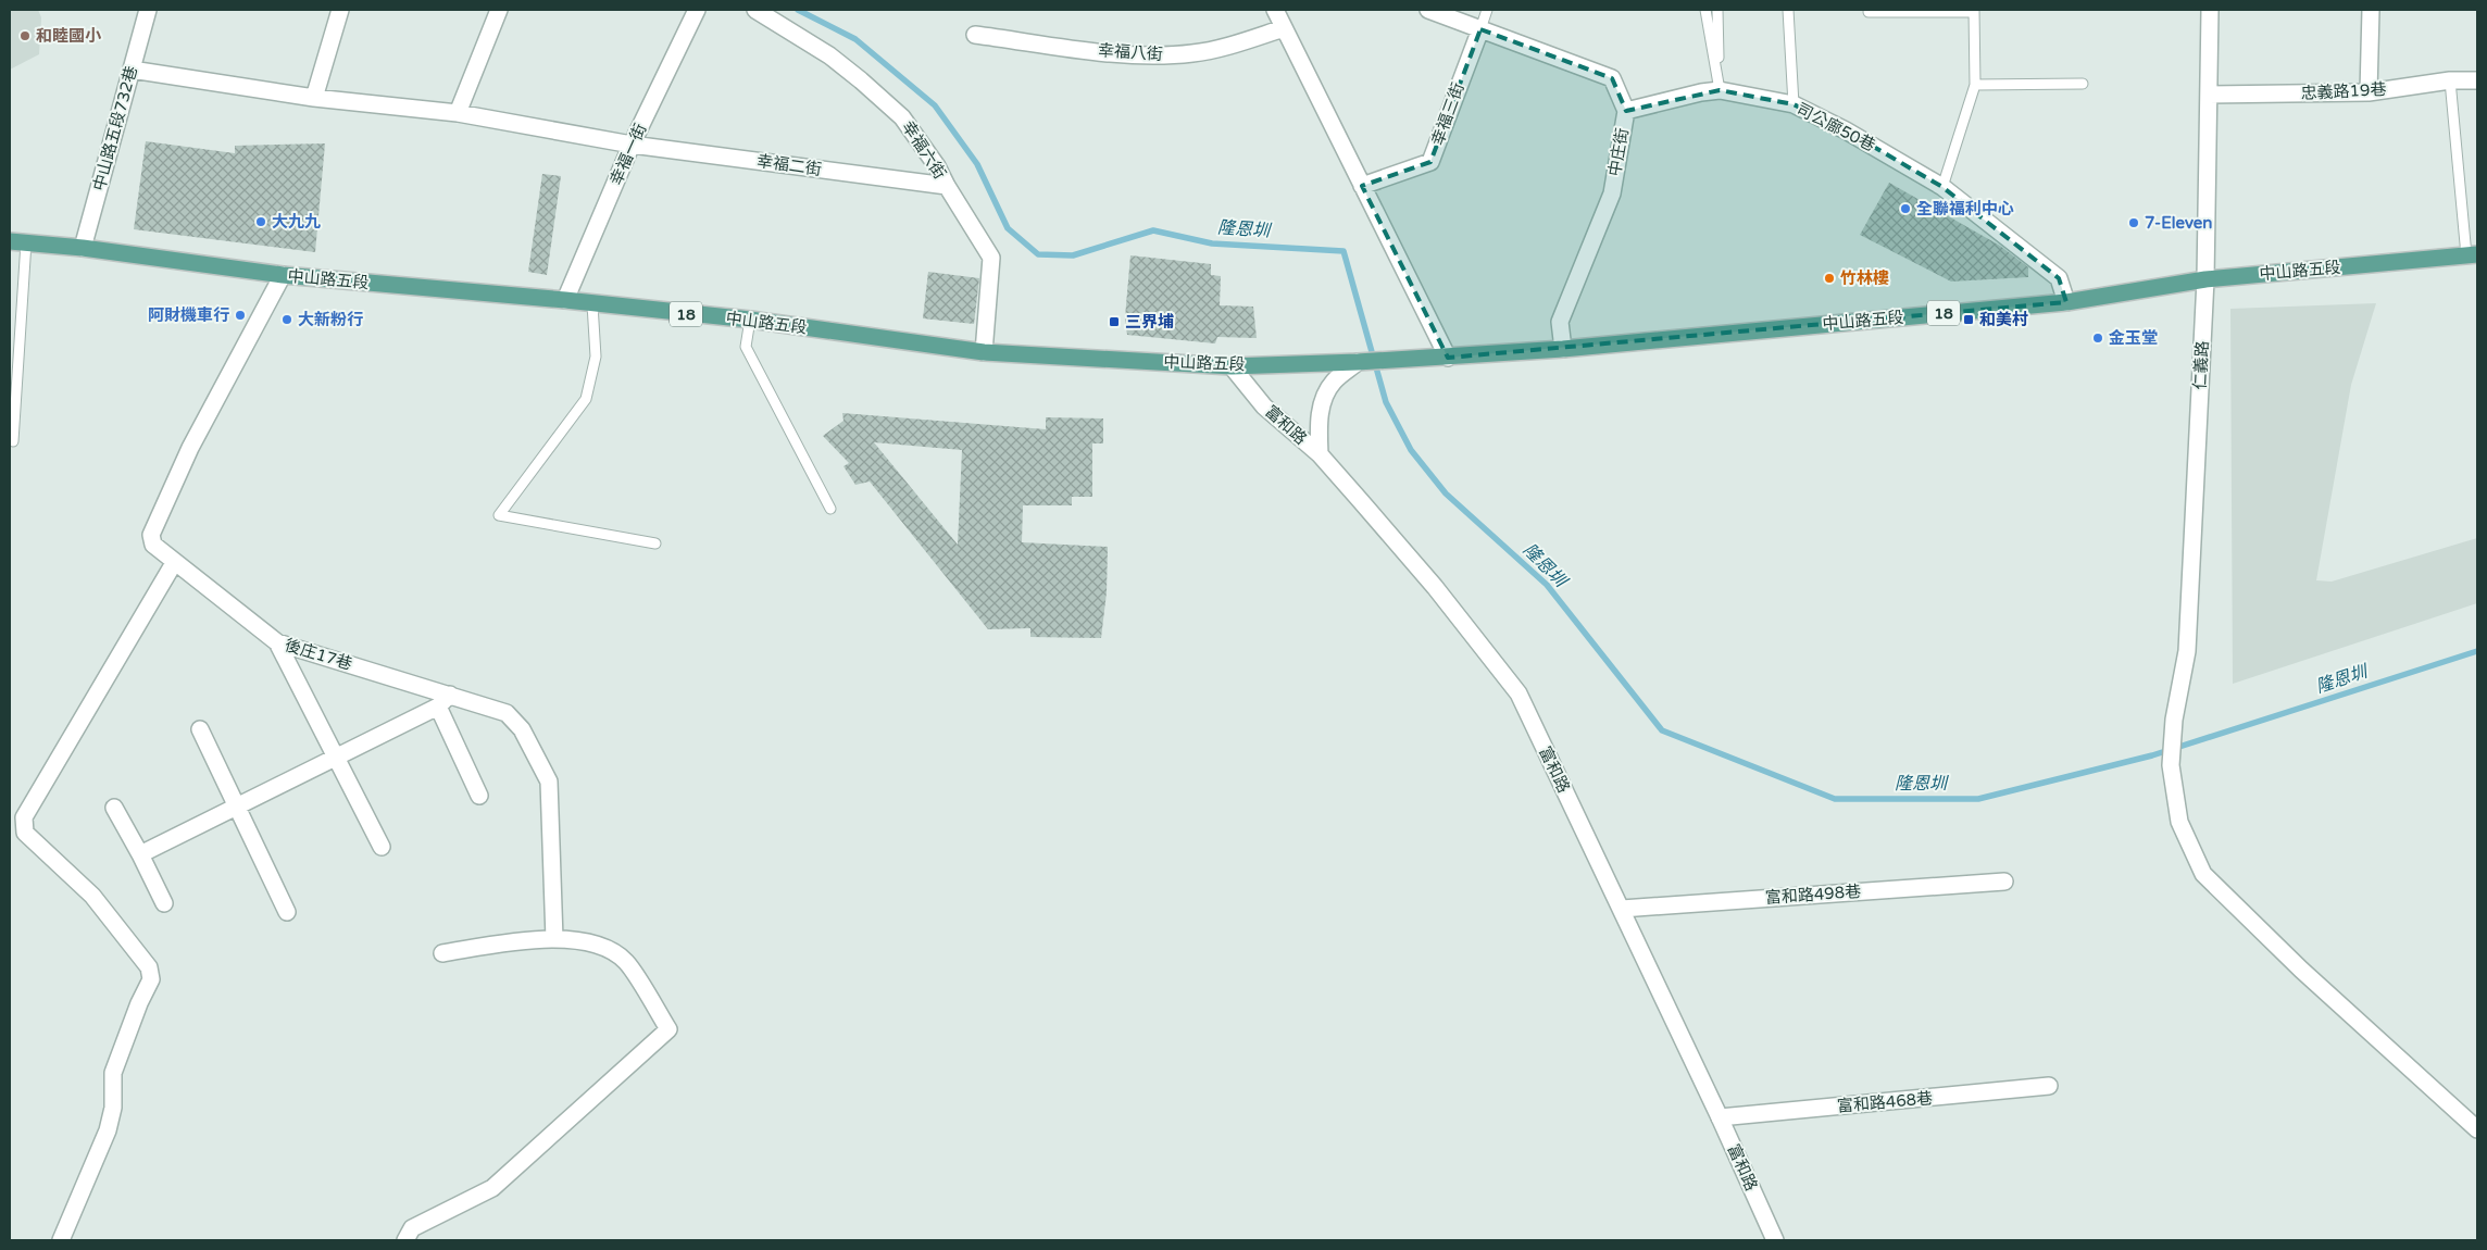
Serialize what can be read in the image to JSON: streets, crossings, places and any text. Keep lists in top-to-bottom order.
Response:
{
  "streets": {
    "main road": ["中山路五段", "18"],
    "street": [
      "幸福八街",
      "忠義路19巷",
      "幸福三街",
      "司公廍50巷",
      "中山路五段732巷",
      "幸福六街",
      "中庄街",
      "幸福一街",
      "幸福二街",
      "仁義路",
      "富和路",
      "後庄17巷",
      "富和路498巷",
      "富和路468巷"
    ]
  },
  "crossings": [
    ["忠義路19巷", "仁義路"],
    ["幸福三街", "中庄街"],
    ["司公廍50巷", "中庄街"],
    ["司公廍50巷", "中山路五段"],
    ["中山路五段732巷", "幸福二街"],
    ["中山路五段732巷", "中山路五段"],
    ["幸福六街", "幸福二街"],
    ["幸福六街", "中山路五段"],
    ["中庄街", "中山路五段"],
    ["幸福一街", "幸福二街"],
    ["幸福一街", "中山路五段"],
    ["中山路五段", "仁義路"],
    ["中山路五段", "富和路"],
    ["中山路五段", "後庄17巷"],
    ["富和路", "富和路498巷"],
    ["富和路", "富和路468巷"]
  ],
  "water": ["隆恩圳"],
  "places": {
    "other": [
      "和睦國小",
      "全聯福利中心",
      "大九九",
      "7-Eleven",
      "竹林樓",
      "阿財機車行",
      "大新粉行",
      "金玉堂"
    ],
    "transit": ["和美村", "三界埔"]
  }
}
